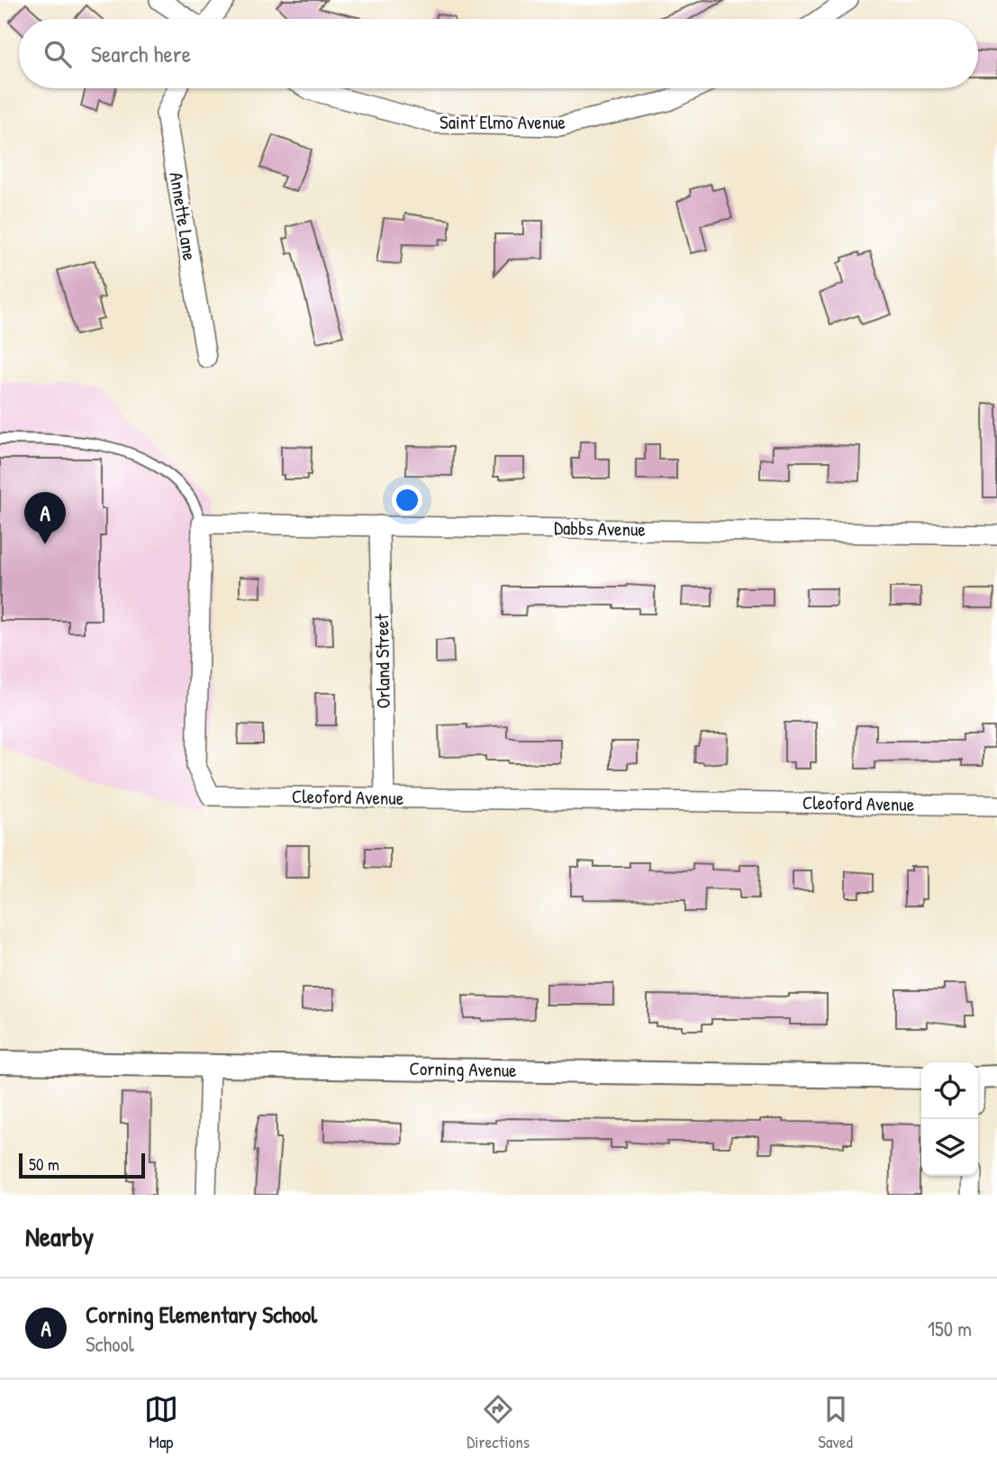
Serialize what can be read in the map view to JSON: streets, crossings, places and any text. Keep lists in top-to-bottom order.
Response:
{
  "streets": {
    "street": [
      "Saint Elmo Avenue",
      "Annette Lane",
      "Dabbs Avenue",
      "Orland Street",
      "Cleoford Avenue",
      "Corning Avenue"
    ]
  },
  "crossings": [
    ["Dabbs Avenue", "Orland Street"],
    ["Dabbs Avenue", "Cleoford Avenue"],
    ["Orland Street", "Cleoford Avenue"]
  ],
  "scale_bar": "50 m",
  "page": {
    "search": "Search here",
    "pins": "A",
    "scale": "50 m",
    "heading": "Nearby",
    "list": [
      {
        "mark": "A",
        "name": "Corning Elementary School",
        "note": "School",
        "value": "150 m"
      }
    ],
    "nav": ["Map", "Directions", "Saved"]
  }
}
